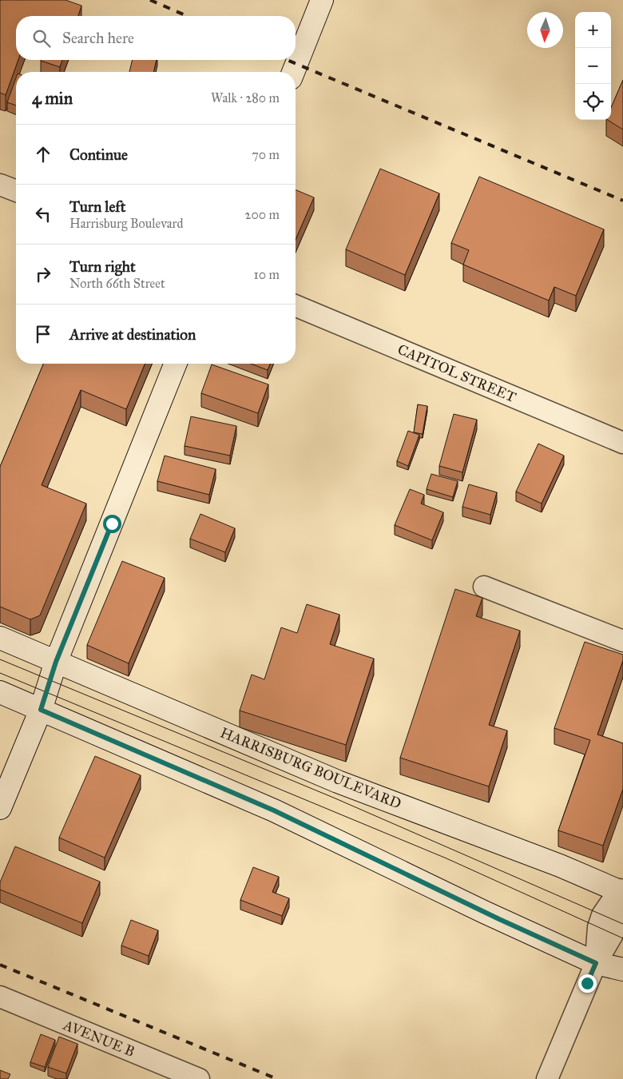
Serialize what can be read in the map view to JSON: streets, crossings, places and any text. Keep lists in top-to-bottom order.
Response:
{
  "streets": {
    "main road": ["HARRISBURG BOULEVARD"],
    "street": ["CAPITOL STREET", "AVENUE B"]
  },
  "north": "bottom",
  "page": {
    "map_buttons": ["+", "−"],
    "search": "Search here",
    "heading": ["4 min", "Walk · 280 m"],
    "list": [
      ["Continue", "70 m"],
      ["Turn left", "Harrisburg Boulevard", "200 m"],
      ["Turn right", "North 66th Street", "10 m"],
      "Arrive at destination"
    ]
  }
}
